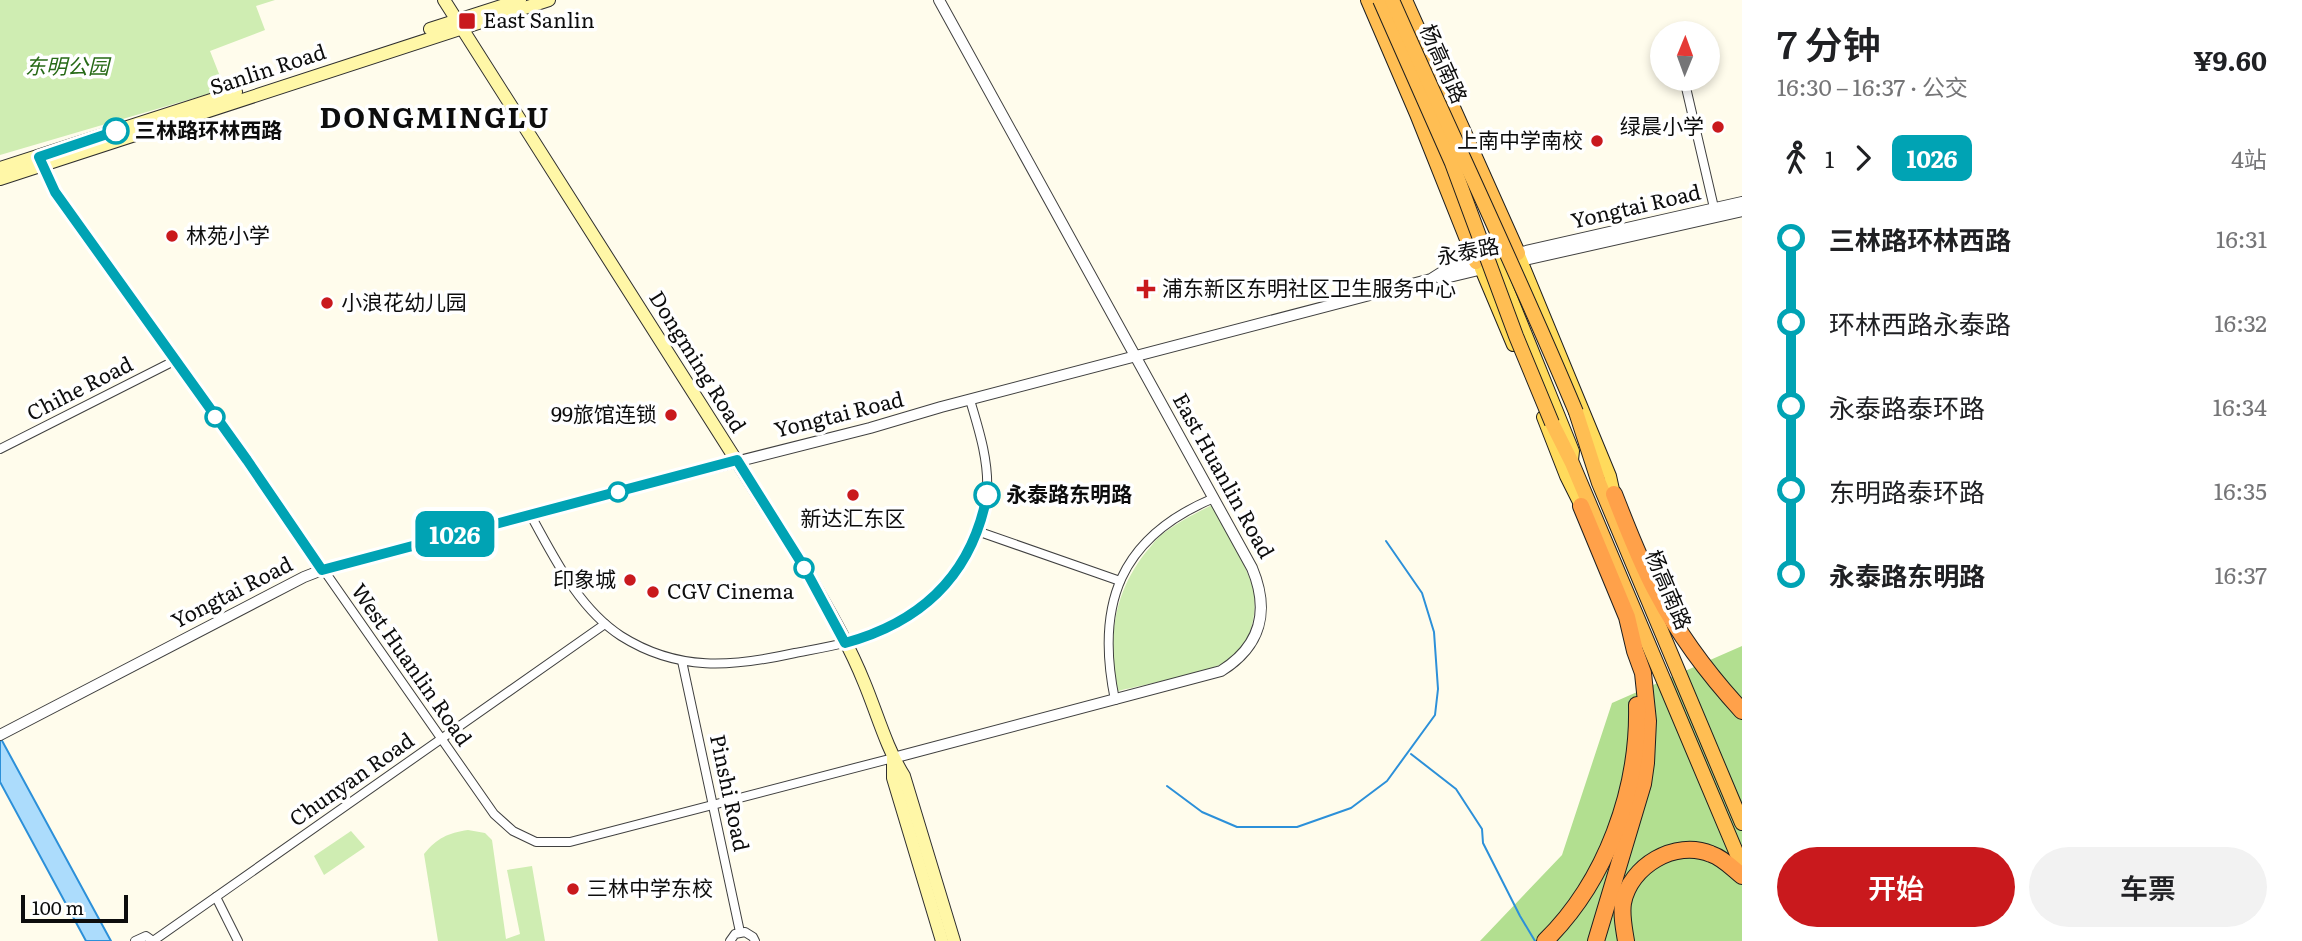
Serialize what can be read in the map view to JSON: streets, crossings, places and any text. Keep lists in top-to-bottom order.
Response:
{
  "streets": {
    "highway": ["杨高南路"],
    "main road": ["Sanlin Road", "Dongming Road"],
    "street": [
      "Yongtai Road",
      "永泰路",
      "Chihe Road",
      "East Huanlin Road",
      "West Huanlin Road",
      "Chunyan Road",
      "Pinshi Road"
    ]
  },
  "crossings": [
    ["杨高南路", "永泰路"],
    ["Sanlin Road", "Dongming Road"],
    ["Sanlin Road", "West Huanlin Road"],
    ["Yongtai Road", "永泰路"],
    ["Yongtai Road", "Dongming Road"],
    ["Yongtai Road", "East Huanlin Road"],
    ["Yongtai Road", "West Huanlin Road"],
    ["Dongming Road", "East Huanlin Road"],
    ["Dongming Road", "West Huanlin Road"],
    ["Chihe Road", "West Huanlin Road"],
    ["East Huanlin Road", "West Huanlin Road"],
    ["West Huanlin Road", "Chunyan Road"],
    ["West Huanlin Road", "Pinshi Road"]
  ],
  "districts": ["DONGMINGLU"],
  "parks": ["东明公园"],
  "places": {
    "transit": ["East Sanlin"],
    "other": [
      "绿晨小学",
      "三林路环林西路",
      "上南中学南校",
      "林苑小学",
      "小浪花幼儿园",
      "99旅馆连锁",
      "新达汇东区",
      "永泰路东明路",
      "印象城",
      "CGV Cinema",
      "三林中学东校"
    ],
    "health": ["浦东新区东明社区卫生服务中心"]
  },
  "lines": ["bus line 1026"],
  "scale_bar": "100 m",
  "north": "top",
  "page": {
    "on_map": "1026",
    "heading": ["7 分钟", "16:30 – 16:37 · 公交", "¥9.60"],
    "legs": ["1", "1026", "4站"],
    "list": [
      {
        "name": "三林路环林西路",
        "value": "16:31"
      },
      {
        "name": "环林西路永泰路",
        "value": "16:32"
      },
      {
        "name": "永泰路泰环路",
        "value": "16:34"
      },
      {
        "name": "东明路泰环路",
        "value": "16:35"
      },
      {
        "name": "永泰路东明路",
        "value": "16:37"
      }
    ],
    "buttons": ["开始", "车票"],
    "scale": "100 m"
  }
}
